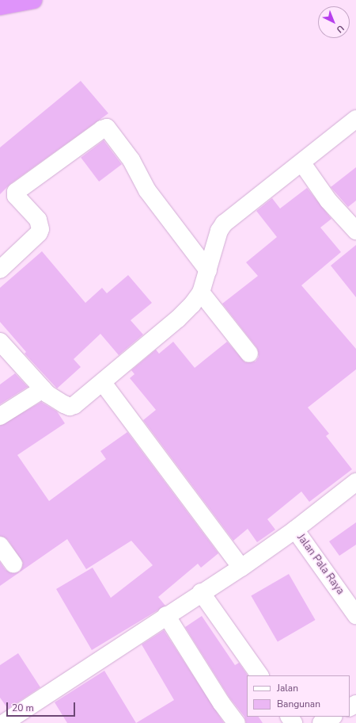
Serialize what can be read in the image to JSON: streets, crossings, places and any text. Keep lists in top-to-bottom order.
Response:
{
  "streets": {
    "street": ["Jalan Pala Raya"]
  },
  "legend": ["Jalan", "Bangunan"],
  "scale_bar": "20 m",
  "north": "bottom right"
}
